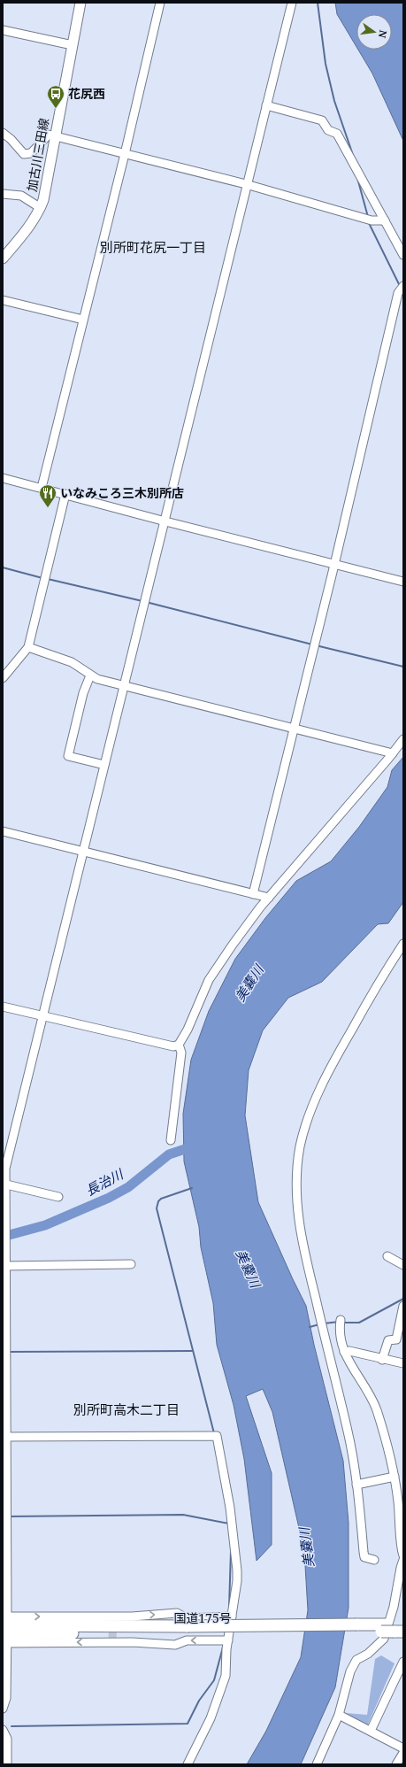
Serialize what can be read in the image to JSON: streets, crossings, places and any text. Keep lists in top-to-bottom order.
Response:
{
  "streets": {
    "highway": ["国道175号"],
    "main road": ["加古川三田線"]
  },
  "districts": ["別所町花尻一丁目", "別所町高木二丁目"],
  "water": ["美嚢川", "長治川"],
  "places": {
    "bus stop": ["花尻西"],
    "restaurant": ["いなみころ三木別所店"]
  },
  "north": "right"
}
